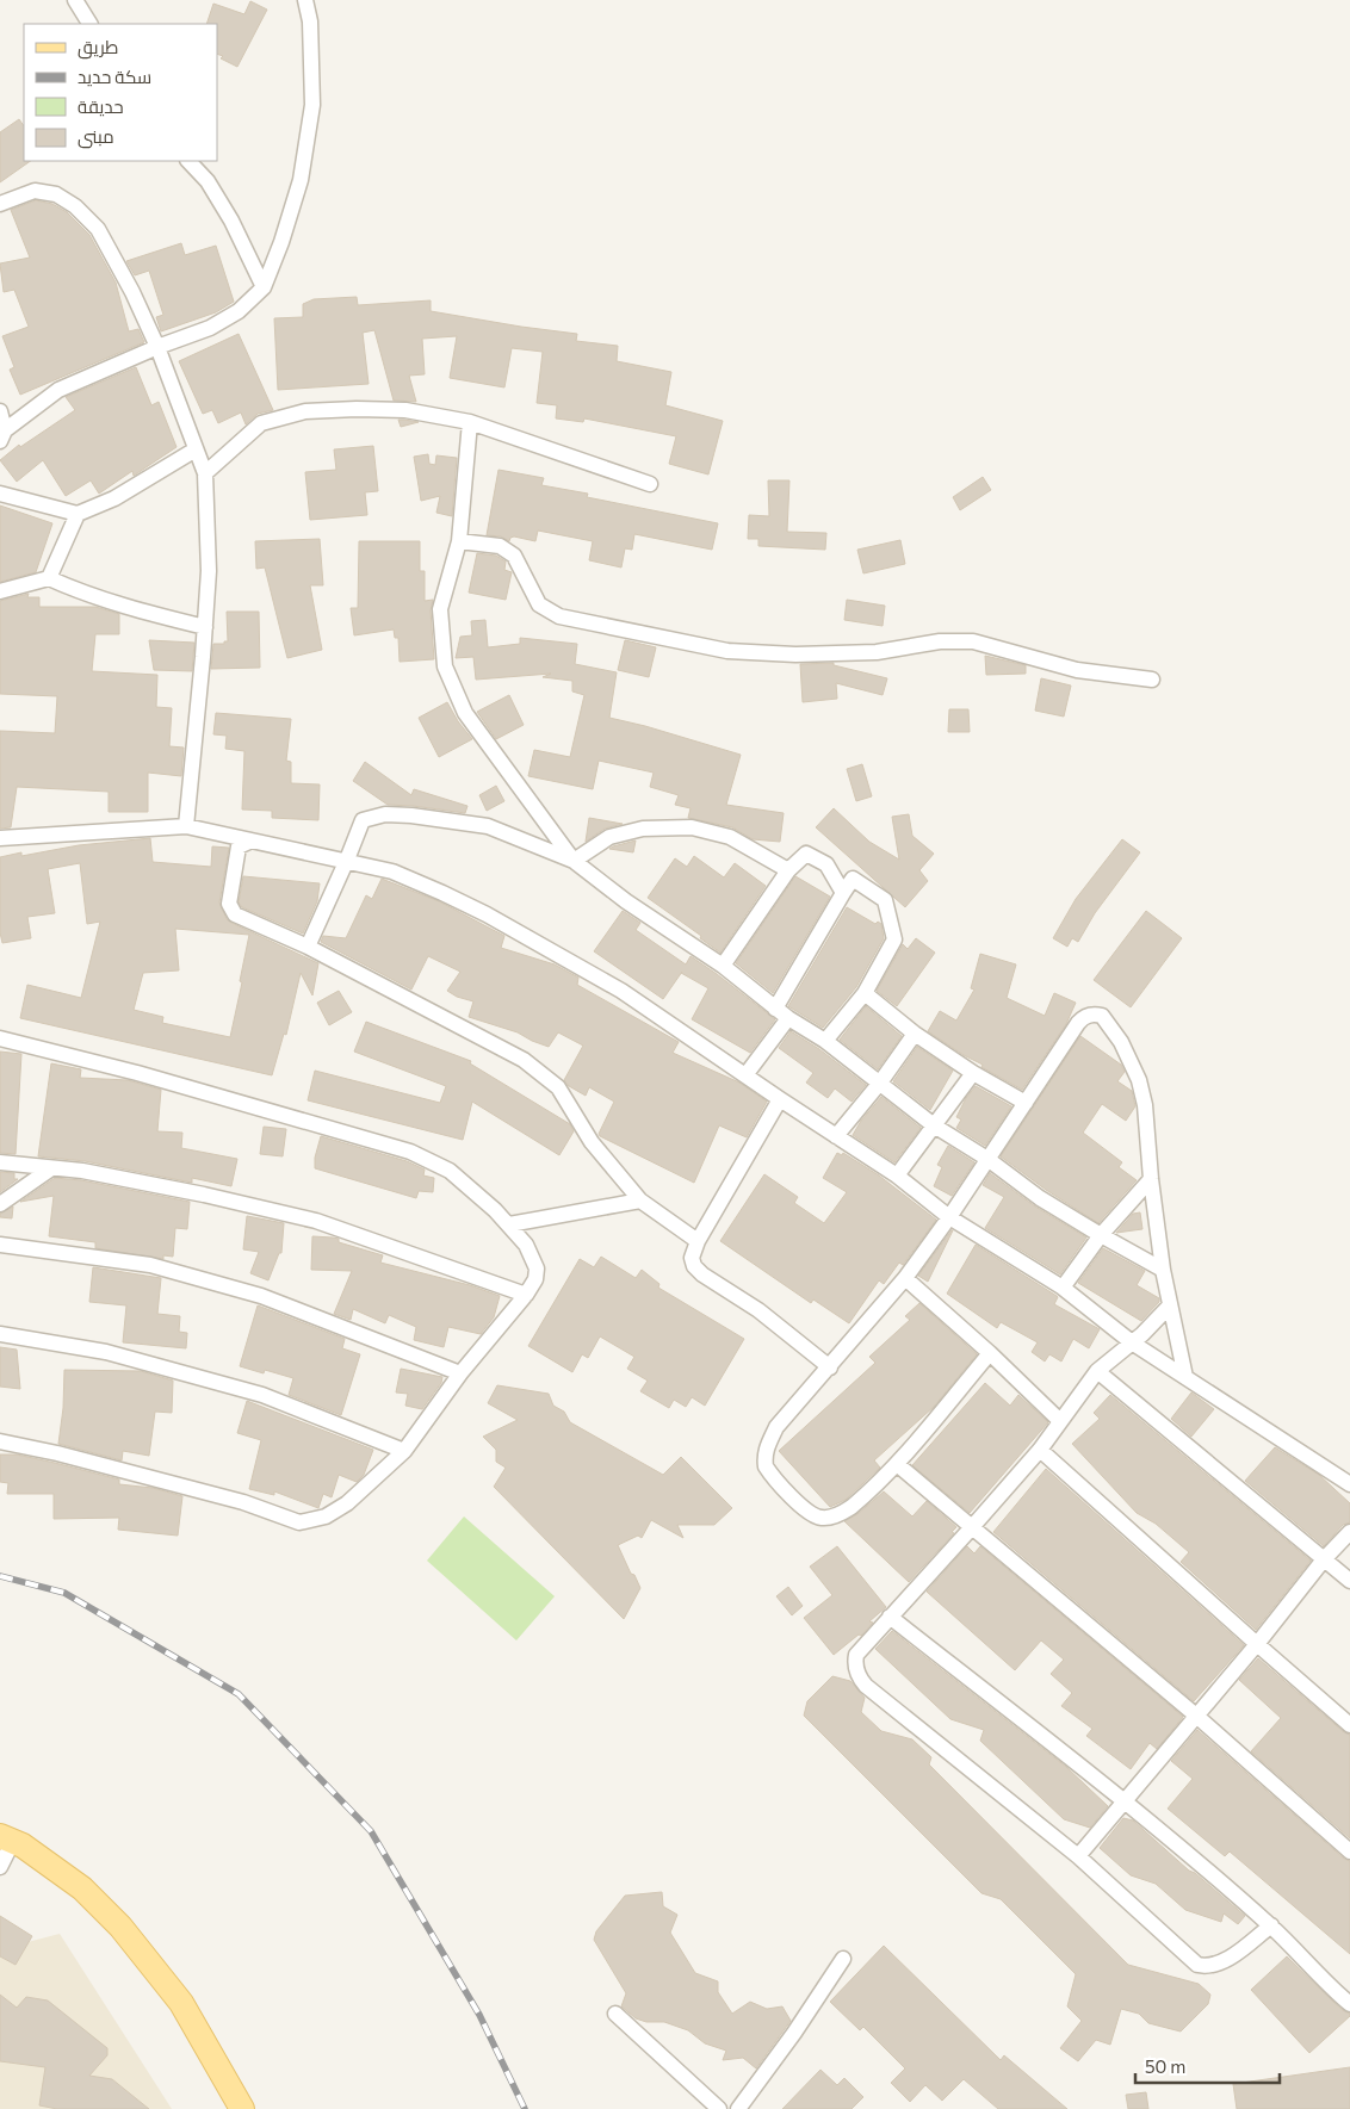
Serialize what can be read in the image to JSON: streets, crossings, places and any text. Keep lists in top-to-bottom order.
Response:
{
  "legend": [
    "طريق",
    "سكة حديد",
    "حديقة",
    "مبنى"
  ],
  "scale_bar": "50 m"
}
